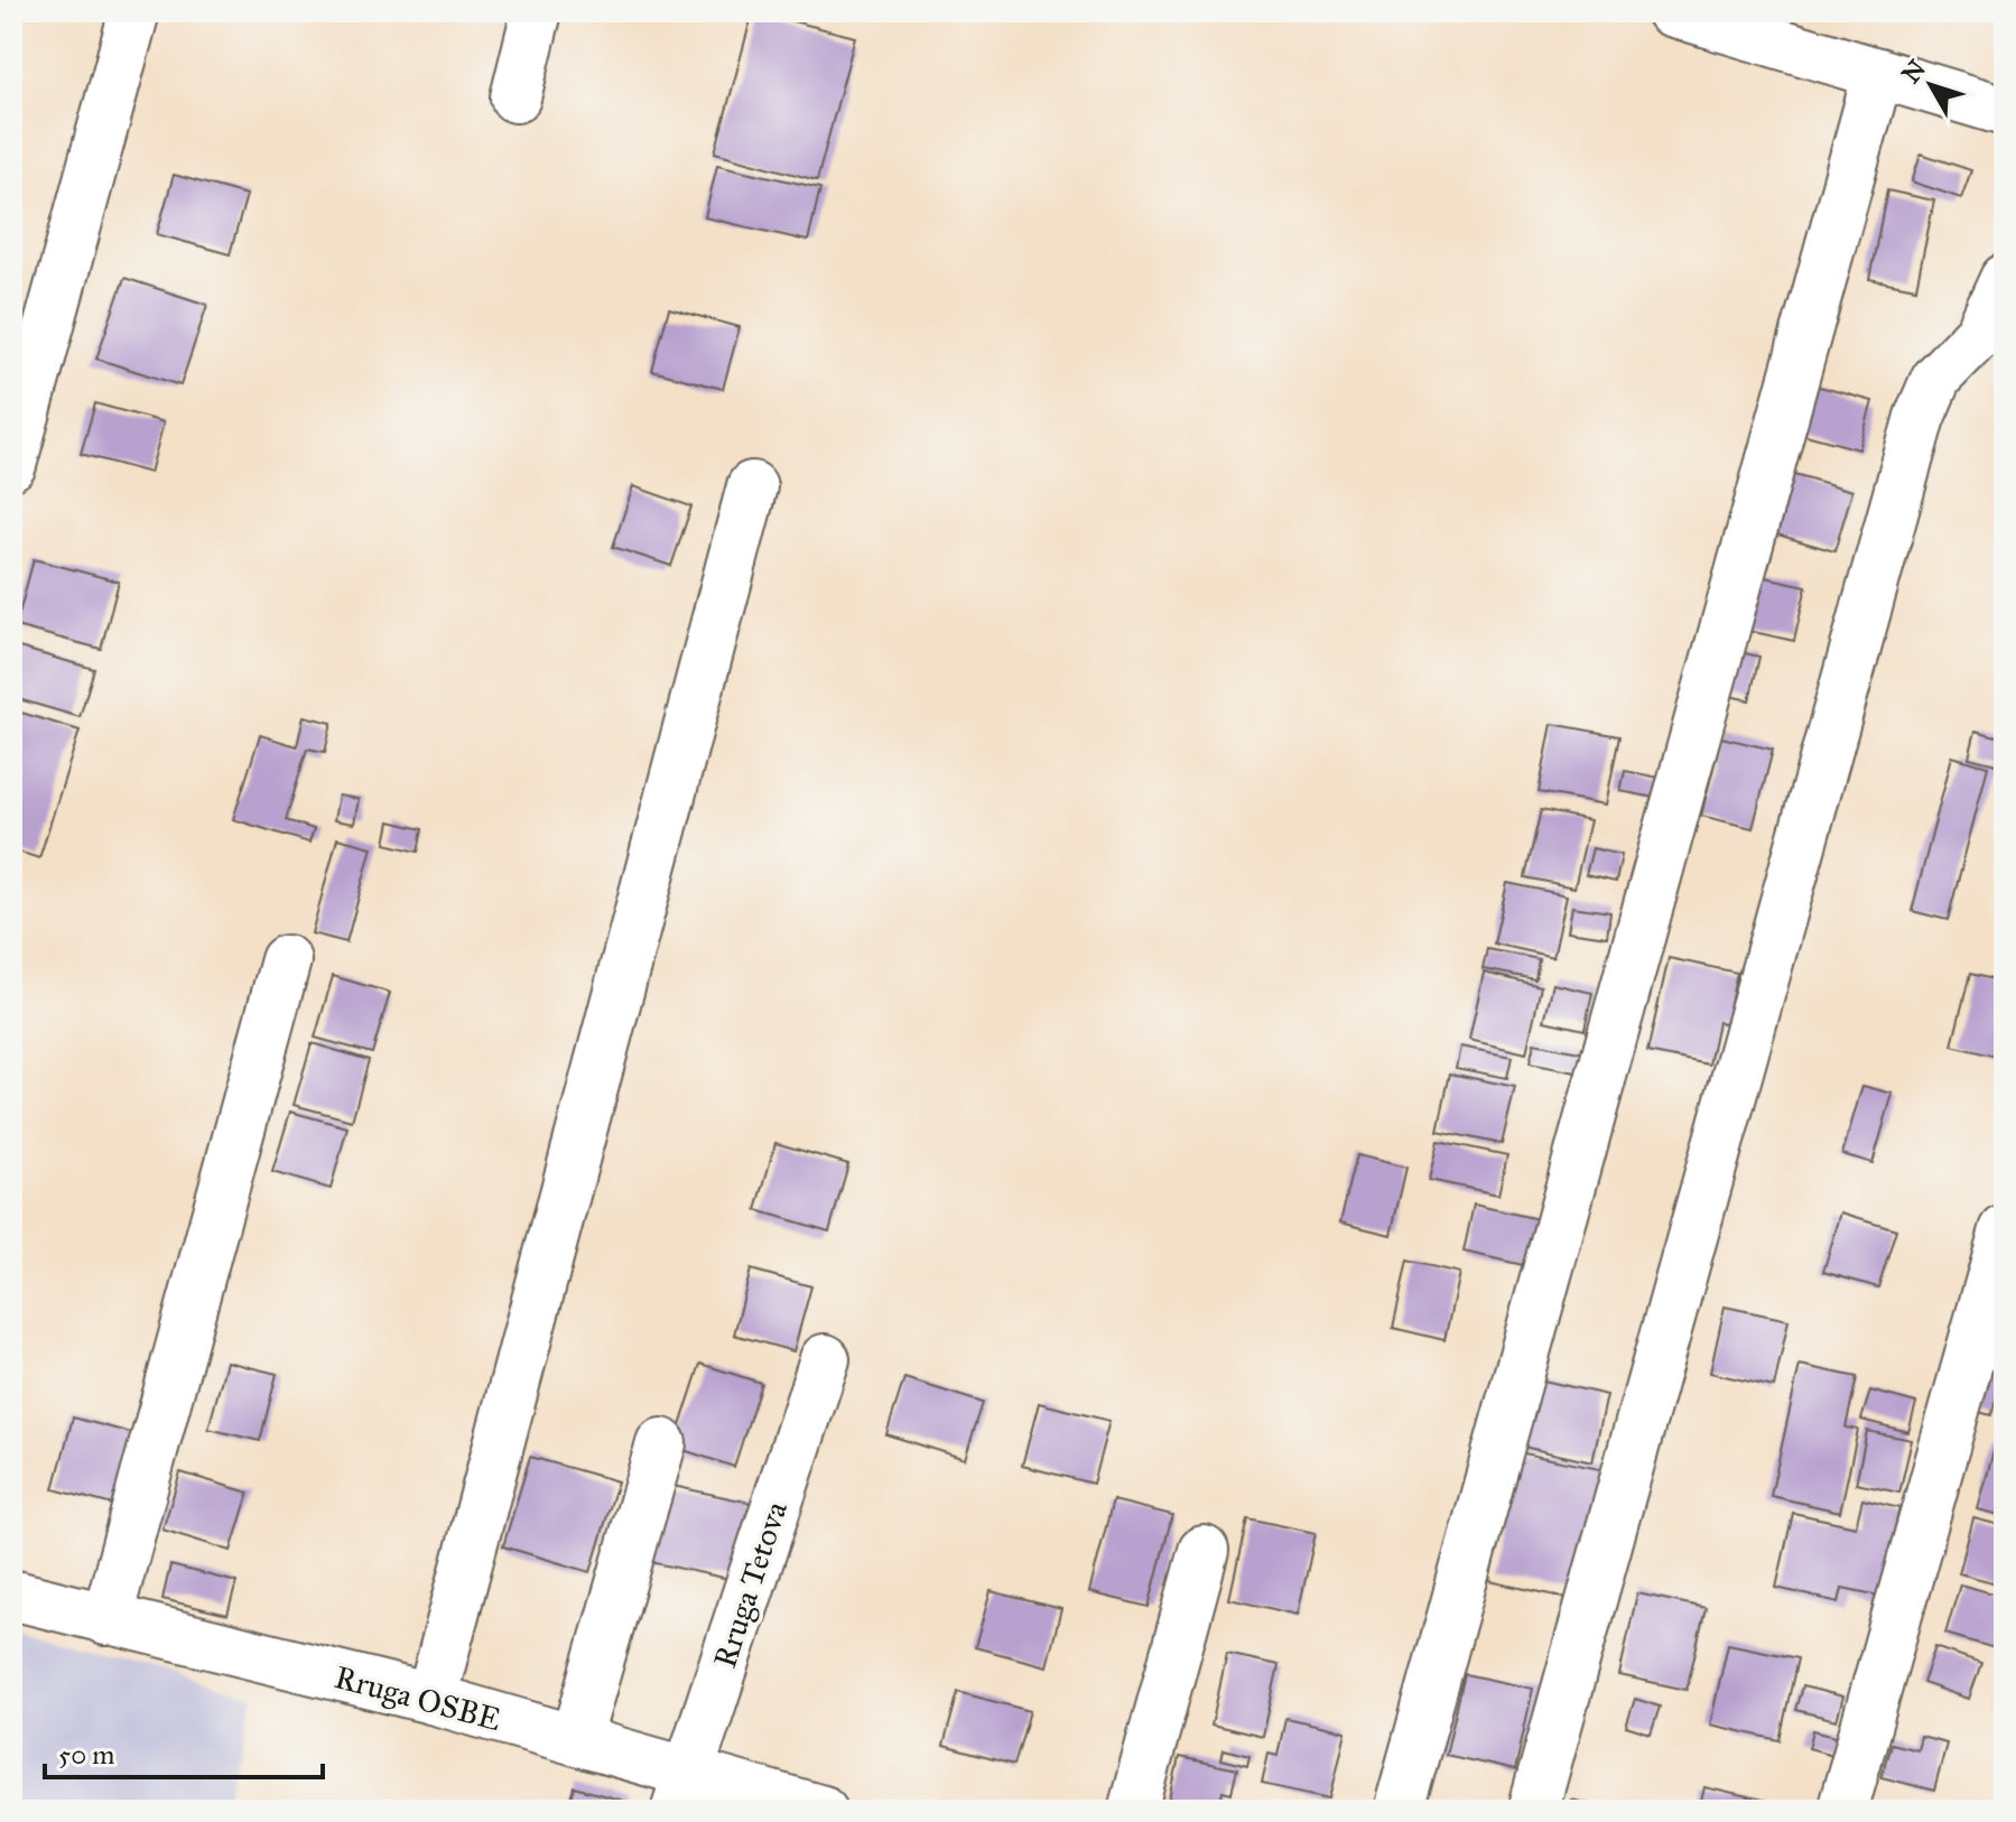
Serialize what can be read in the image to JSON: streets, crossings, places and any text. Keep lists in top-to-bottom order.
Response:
{
  "streets": {
    "street": ["Rruga Tetova", "Rruga OSBE"]
  },
  "crossings": [
    ["Rruga Tetova", "Rruga OSBE"]
  ],
  "scale_bar": "50 m",
  "north": "top left"
}
